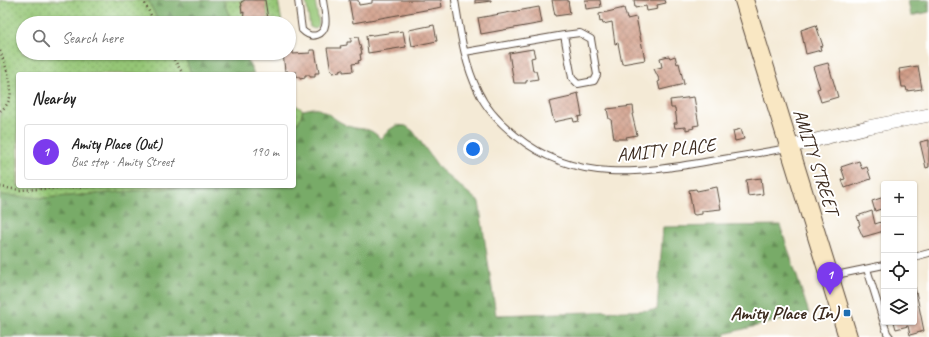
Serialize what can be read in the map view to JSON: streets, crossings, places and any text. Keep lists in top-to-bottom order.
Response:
{
  "streets": {
    "main road": ["AMITY STREET"],
    "lane": ["AMITY PLACE"]
  },
  "crossings": [
    ["AMITY PLACE", "AMITY STREET"]
  ],
  "places": {
    "transit": ["Amity Place (In)"]
  },
  "page": {
    "search": "Search here",
    "heading": "Nearby",
    "list": [
      {
        "mark": "1",
        "name": "Amity Place (Out)",
        "note": "Bus stop · Amity Street",
        "value": "190 m"
      }
    ],
    "map_buttons": ["+", "−"],
    "pins": "1"
  }
}
